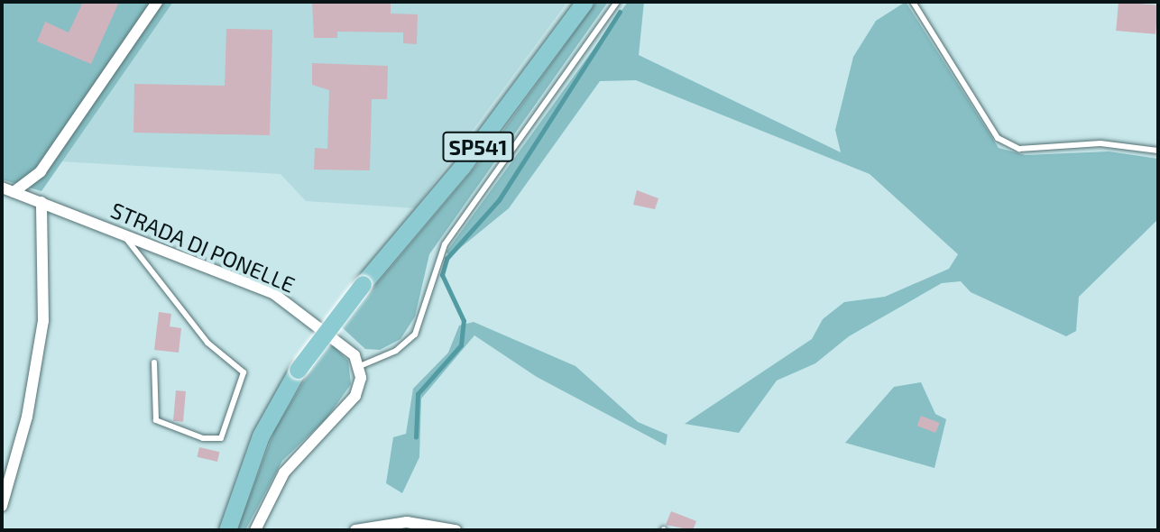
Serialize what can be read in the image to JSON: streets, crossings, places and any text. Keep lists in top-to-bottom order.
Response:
{
  "streets": {
    "main road": ["SP541"],
    "street": ["STRADA DI PONELLE"]
  }
}
